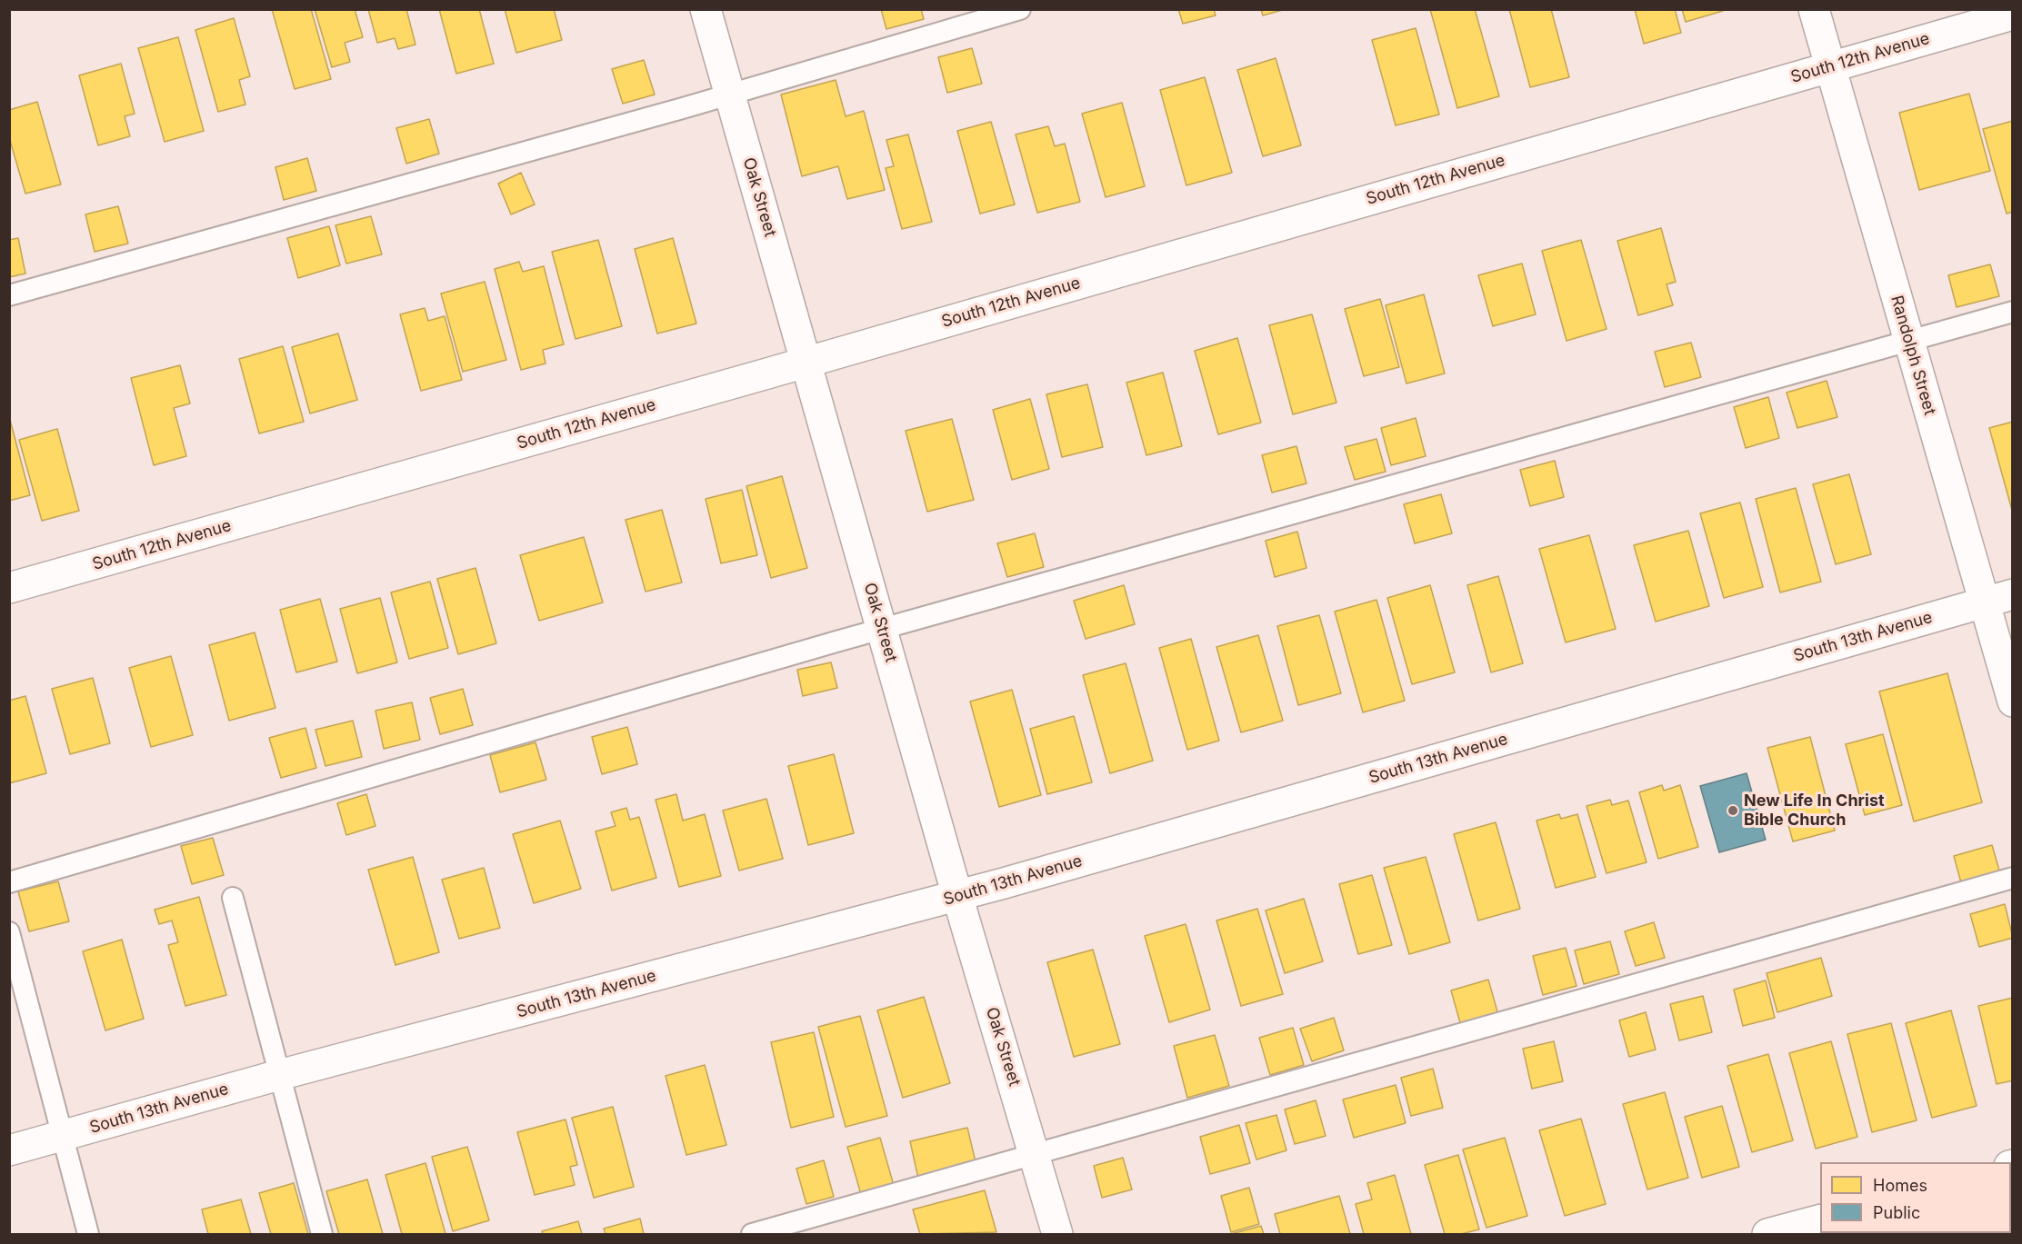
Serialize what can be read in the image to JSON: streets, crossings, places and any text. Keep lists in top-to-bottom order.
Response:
{
  "streets": {
    "street": [
      "South 12th Avenue",
      "Oak Street",
      "Randolph Street",
      "South 13th Avenue"
    ]
  },
  "crossings": [
    ["South 12th Avenue", "Oak Street"],
    ["South 12th Avenue", "Randolph Street"],
    ["Oak Street", "South 13th Avenue"],
    ["Randolph Street", "South 13th Avenue"]
  ],
  "places": ["New Life In Christ Bible Church"],
  "legend": ["Homes", "Public"]
}
